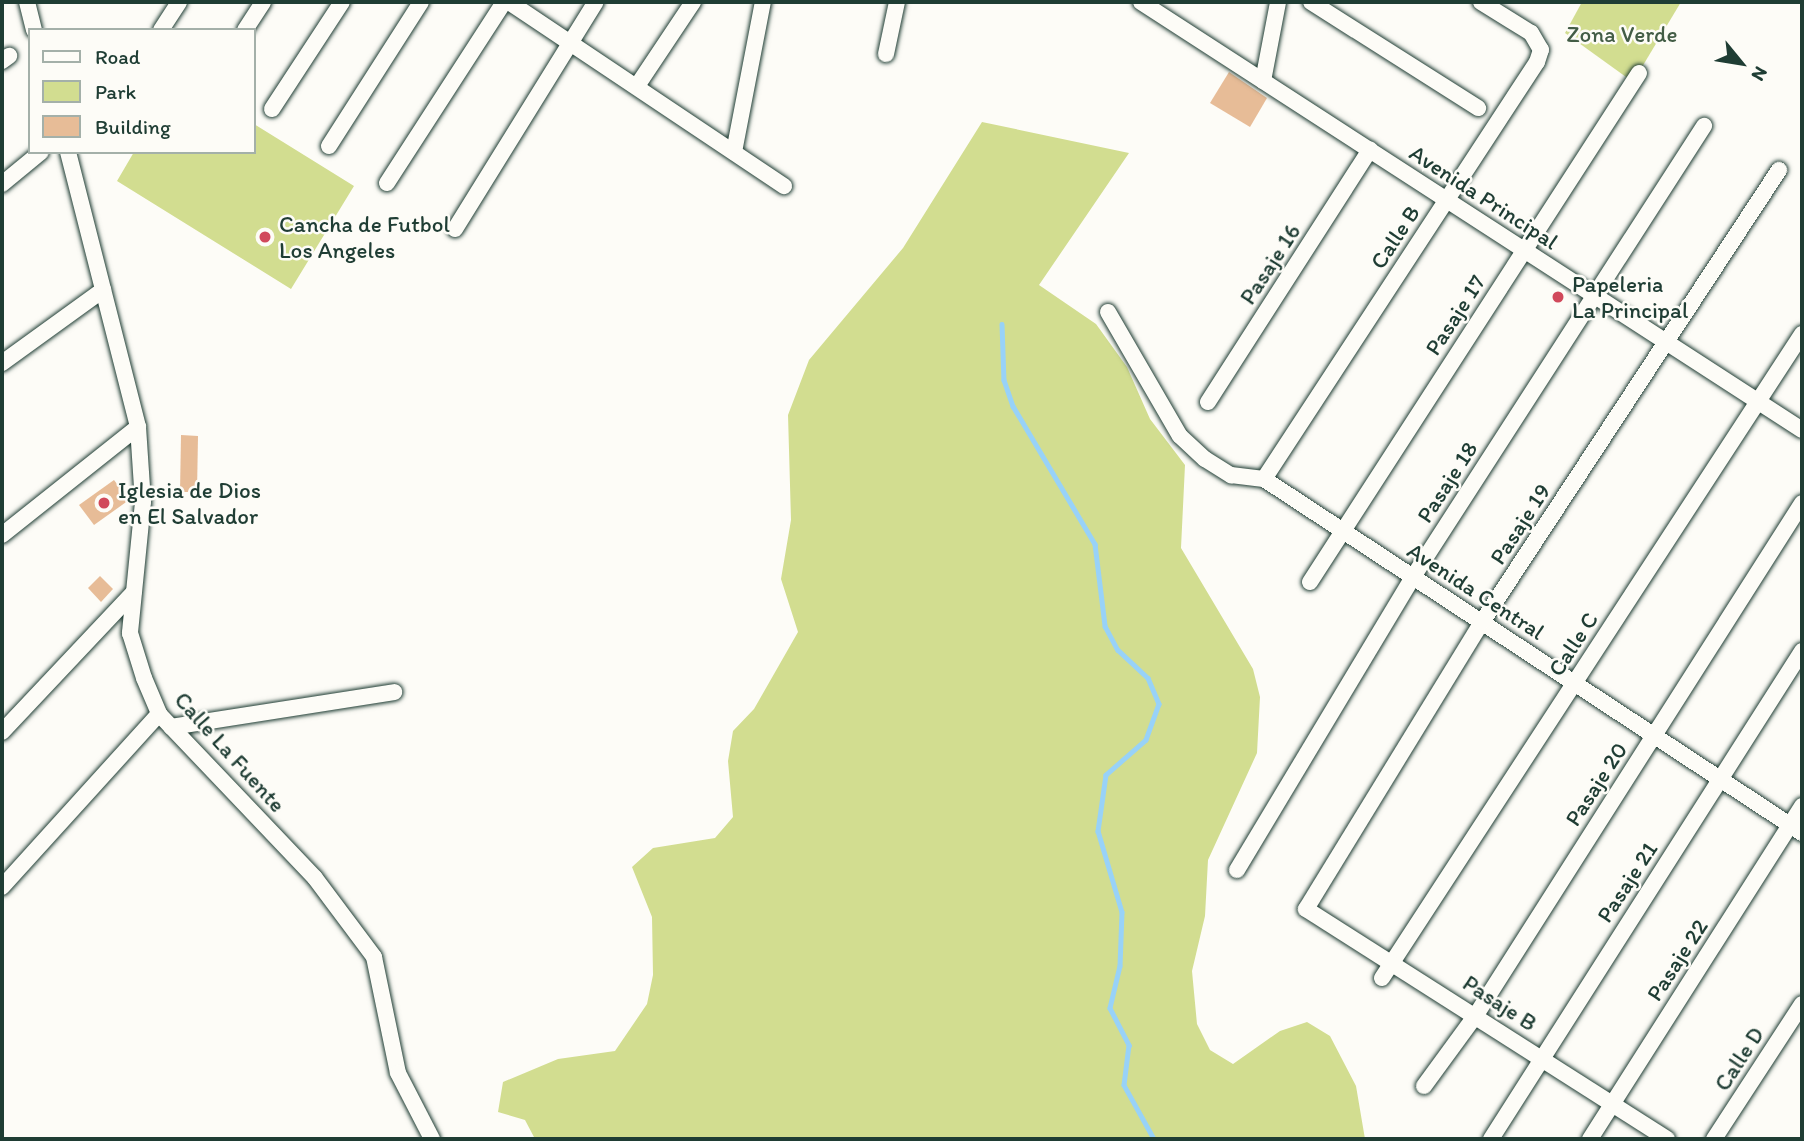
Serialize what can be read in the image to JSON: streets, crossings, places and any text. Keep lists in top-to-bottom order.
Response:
{
  "streets": {
    "street": [
      "Avenida Principal",
      "Calle B",
      "Pasaje 16",
      "Pasaje 17",
      "Pasaje 18",
      "Pasaje 19",
      "Avenida Central",
      "Calle C",
      "Calle La Fuente",
      "Pasaje 20",
      "Pasaje 21",
      "Pasaje 22",
      "Pasaje B",
      "Calle D"
    ]
  },
  "crossings": [
    ["Avenida Principal", "Calle B"],
    ["Avenida Principal", "Pasaje 16"],
    ["Avenida Principal", "Pasaje 17"],
    ["Avenida Principal", "Pasaje 18"],
    ["Avenida Principal", "Pasaje 19"],
    ["Avenida Principal", "Calle C"],
    ["Calle B", "Avenida Central"],
    ["Pasaje 17", "Avenida Central"],
    ["Pasaje 18", "Avenida Central"],
    ["Pasaje 19", "Avenida Central"],
    ["Pasaje 19", "Pasaje B"],
    ["Avenida Central", "Calle C"],
    ["Avenida Central", "Pasaje 20"],
    ["Avenida Central", "Pasaje 21"],
    ["Avenida Central", "Pasaje 22"],
    ["Calle C", "Pasaje B"],
    ["Pasaje 20", "Pasaje B"],
    ["Pasaje 21", "Pasaje B"],
    ["Pasaje 22", "Pasaje B"]
  ],
  "parks": ["Zona Verde"],
  "places": ["Cancha de Futbol Los Angeles", "Papeleria La Principal", "Iglesia de Dios en El Salvador"],
  "legend": ["Road", "Park", "Building"],
  "north": "bottom right"
}
